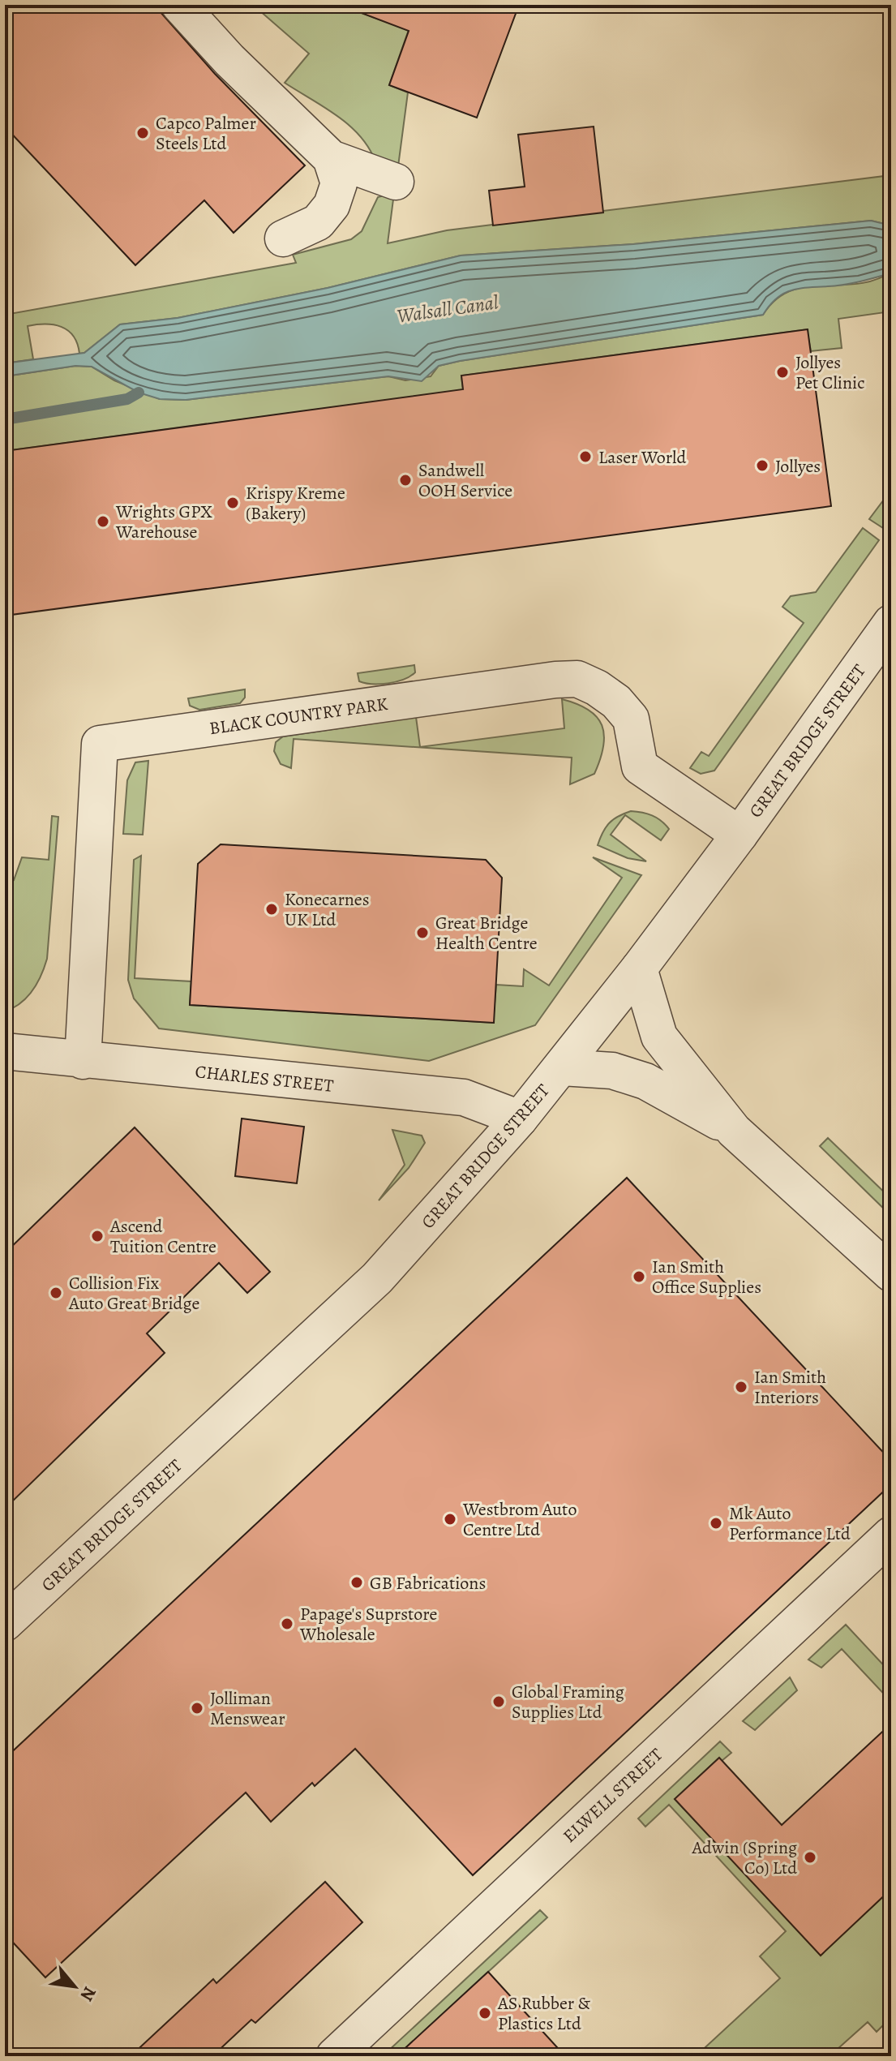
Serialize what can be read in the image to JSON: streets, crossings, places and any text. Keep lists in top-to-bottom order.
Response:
{
  "streets": {
    "street": [
      "BLACK COUNTRY PARK",
      "GREAT BRIDGE STREET",
      "CHARLES STREET",
      "ELWELL STREET"
    ]
  },
  "crossings": [
    ["BLACK COUNTRY PARK", "GREAT BRIDGE STREET"],
    ["BLACK COUNTRY PARK", "CHARLES STREET"],
    ["GREAT BRIDGE STREET", "CHARLES STREET"]
  ],
  "water": ["Walsall Canal"],
  "places": [
    "Capco Palmer Steels Ltd",
    "Jollyes Pet Clinic",
    "Laser World",
    "Jollyes",
    "Sandwell OOH Service",
    "Krispy Kreme (Bakery)",
    "Wrights GPX Warehouse",
    "Konecarnes UK Ltd",
    "Great Bridge Health Centre",
    "Ascend Tuition Centre",
    "Ian Smith Office Supplies",
    "Collision Fix Auto Great Bridge",
    "Ian Smith Interiors",
    "Westbrom Auto Centre Ltd",
    "Mk Auto Performance Ltd",
    "GB Fabrications",
    "Papage's Suprstore Wholesale",
    "Global Framing Supplies Ltd",
    "Jolliman Menswear",
    "Adwin (Spring Co) Ltd",
    "AS Rubber & Plastics Ltd"
  ],
  "north": "bottom right"
}
